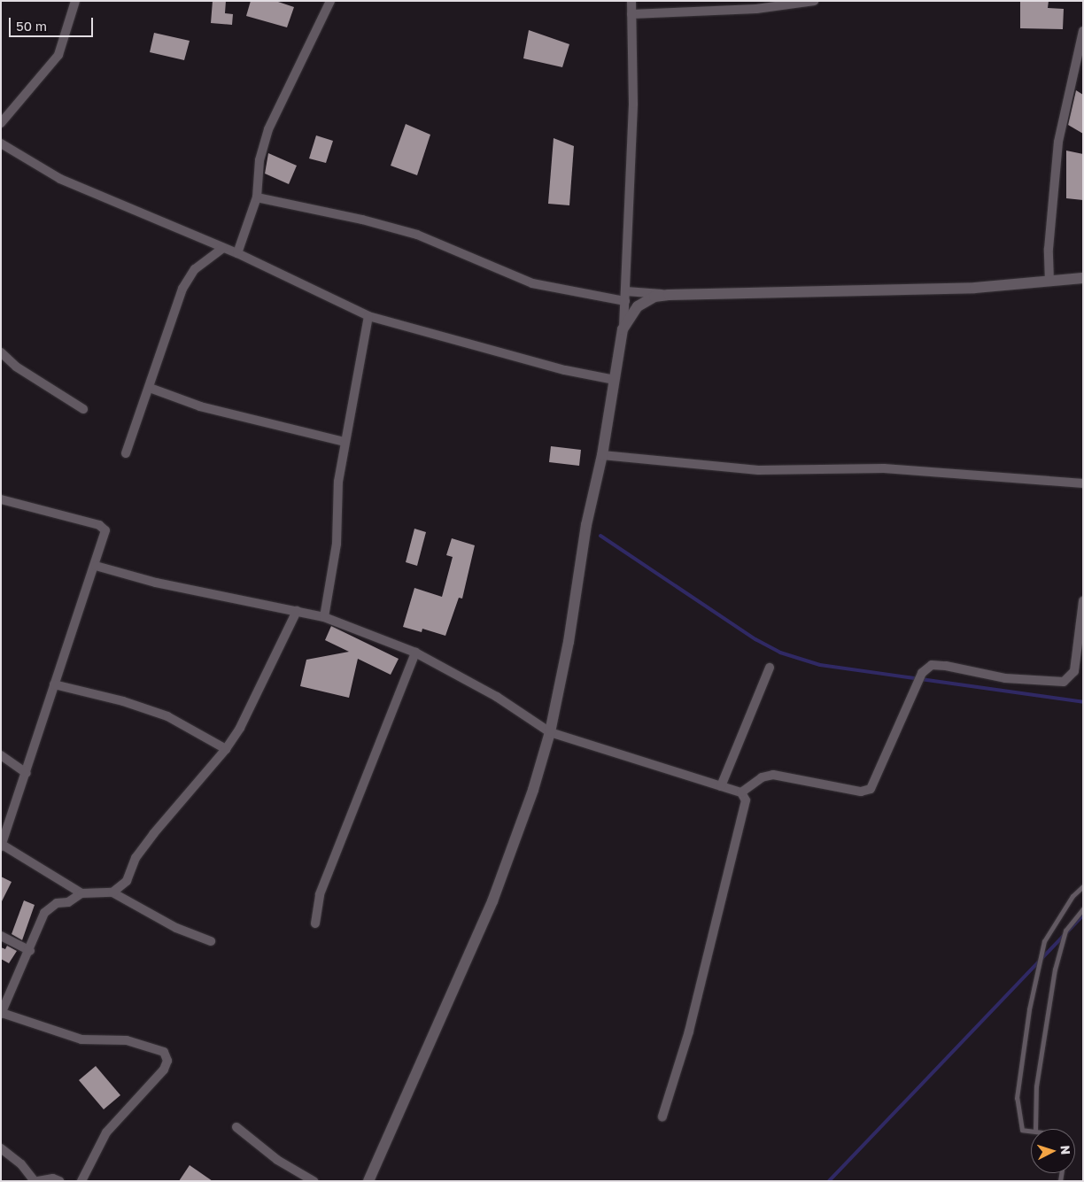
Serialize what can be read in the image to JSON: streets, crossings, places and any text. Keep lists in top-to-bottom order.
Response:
{
  "scale_bar": "50 m",
  "north": "right"
}
